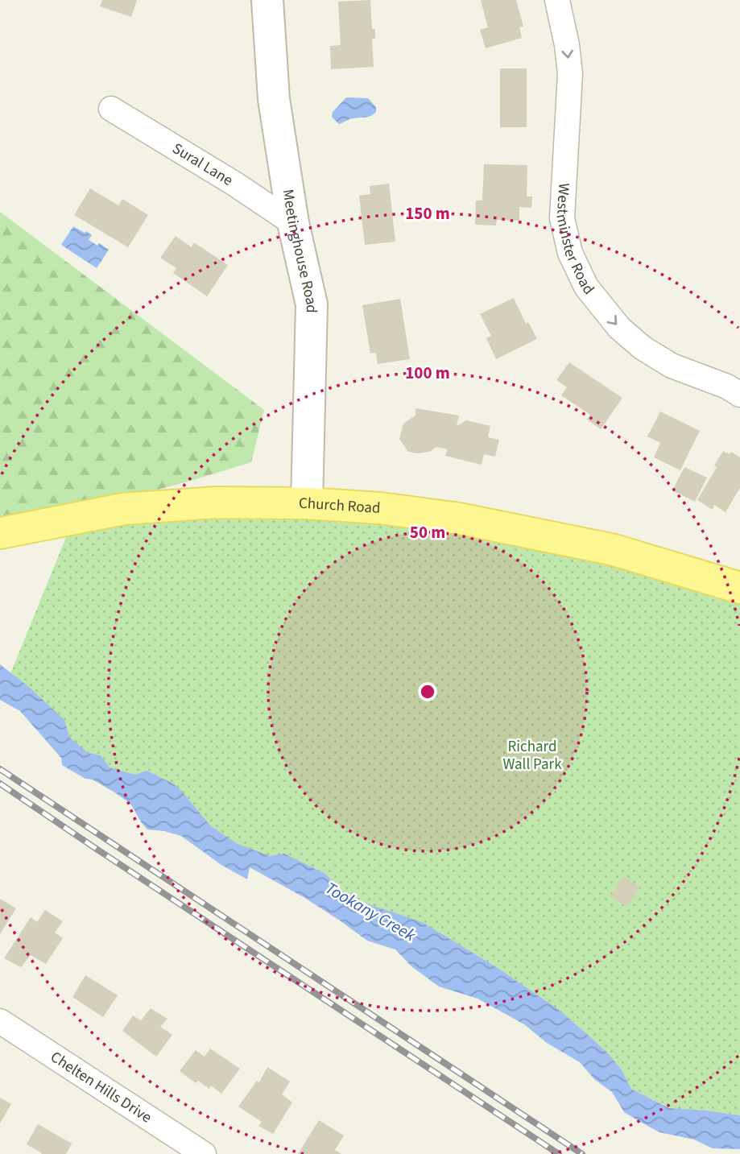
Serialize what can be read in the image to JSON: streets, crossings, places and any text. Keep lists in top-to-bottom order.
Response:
{
  "streets": {
    "main road": ["Church Road"],
    "street": [
      "Sural Lane",
      "Westminster Road",
      "Meetinghouse Road",
      "Chelten Hills Drive"
    ]
  },
  "crossings": [
    ["Sural Lane", "Meetinghouse Road"],
    ["Meetinghouse Road", "Church Road"]
  ],
  "one_way": ["Westminster Road"],
  "water": ["Tookany Creek"],
  "parks": ["Richard Wall Park"],
  "rings": ["150 m", "100 m", "50 m"]
}
